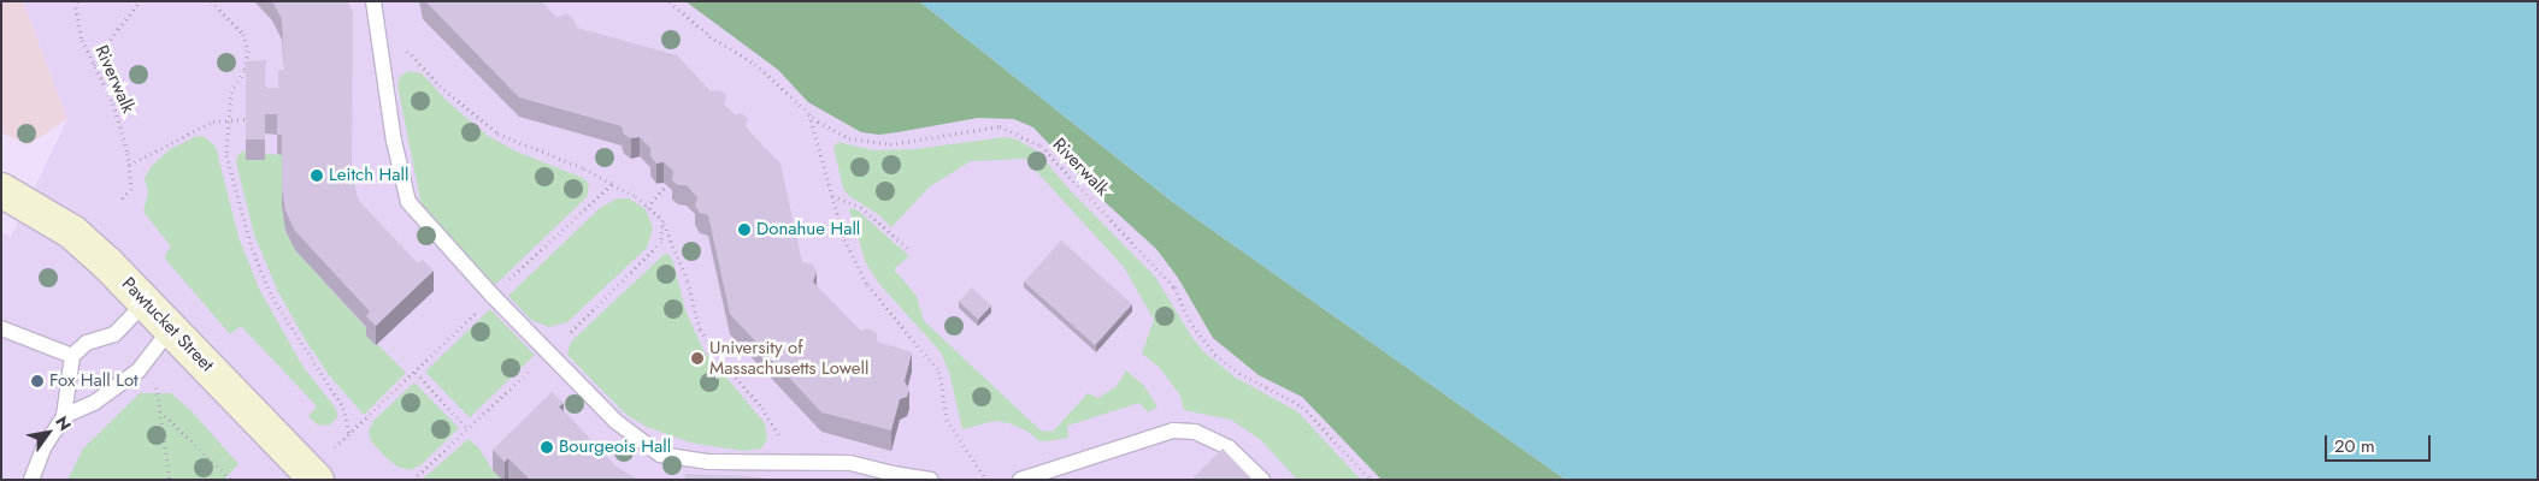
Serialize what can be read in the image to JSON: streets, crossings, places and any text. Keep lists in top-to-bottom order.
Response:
{
  "streets": {
    "main road": ["Pawtucket Street"],
    "path": ["Riverwalk"]
  },
  "places": [
    "Leitch Hall",
    "Donahue Hall",
    "University of Massachusetts Lowell",
    "Fox Hall Lot",
    "Bourgeois Hall"
  ],
  "scale_bar": "20 m",
  "north": "top right"
}
